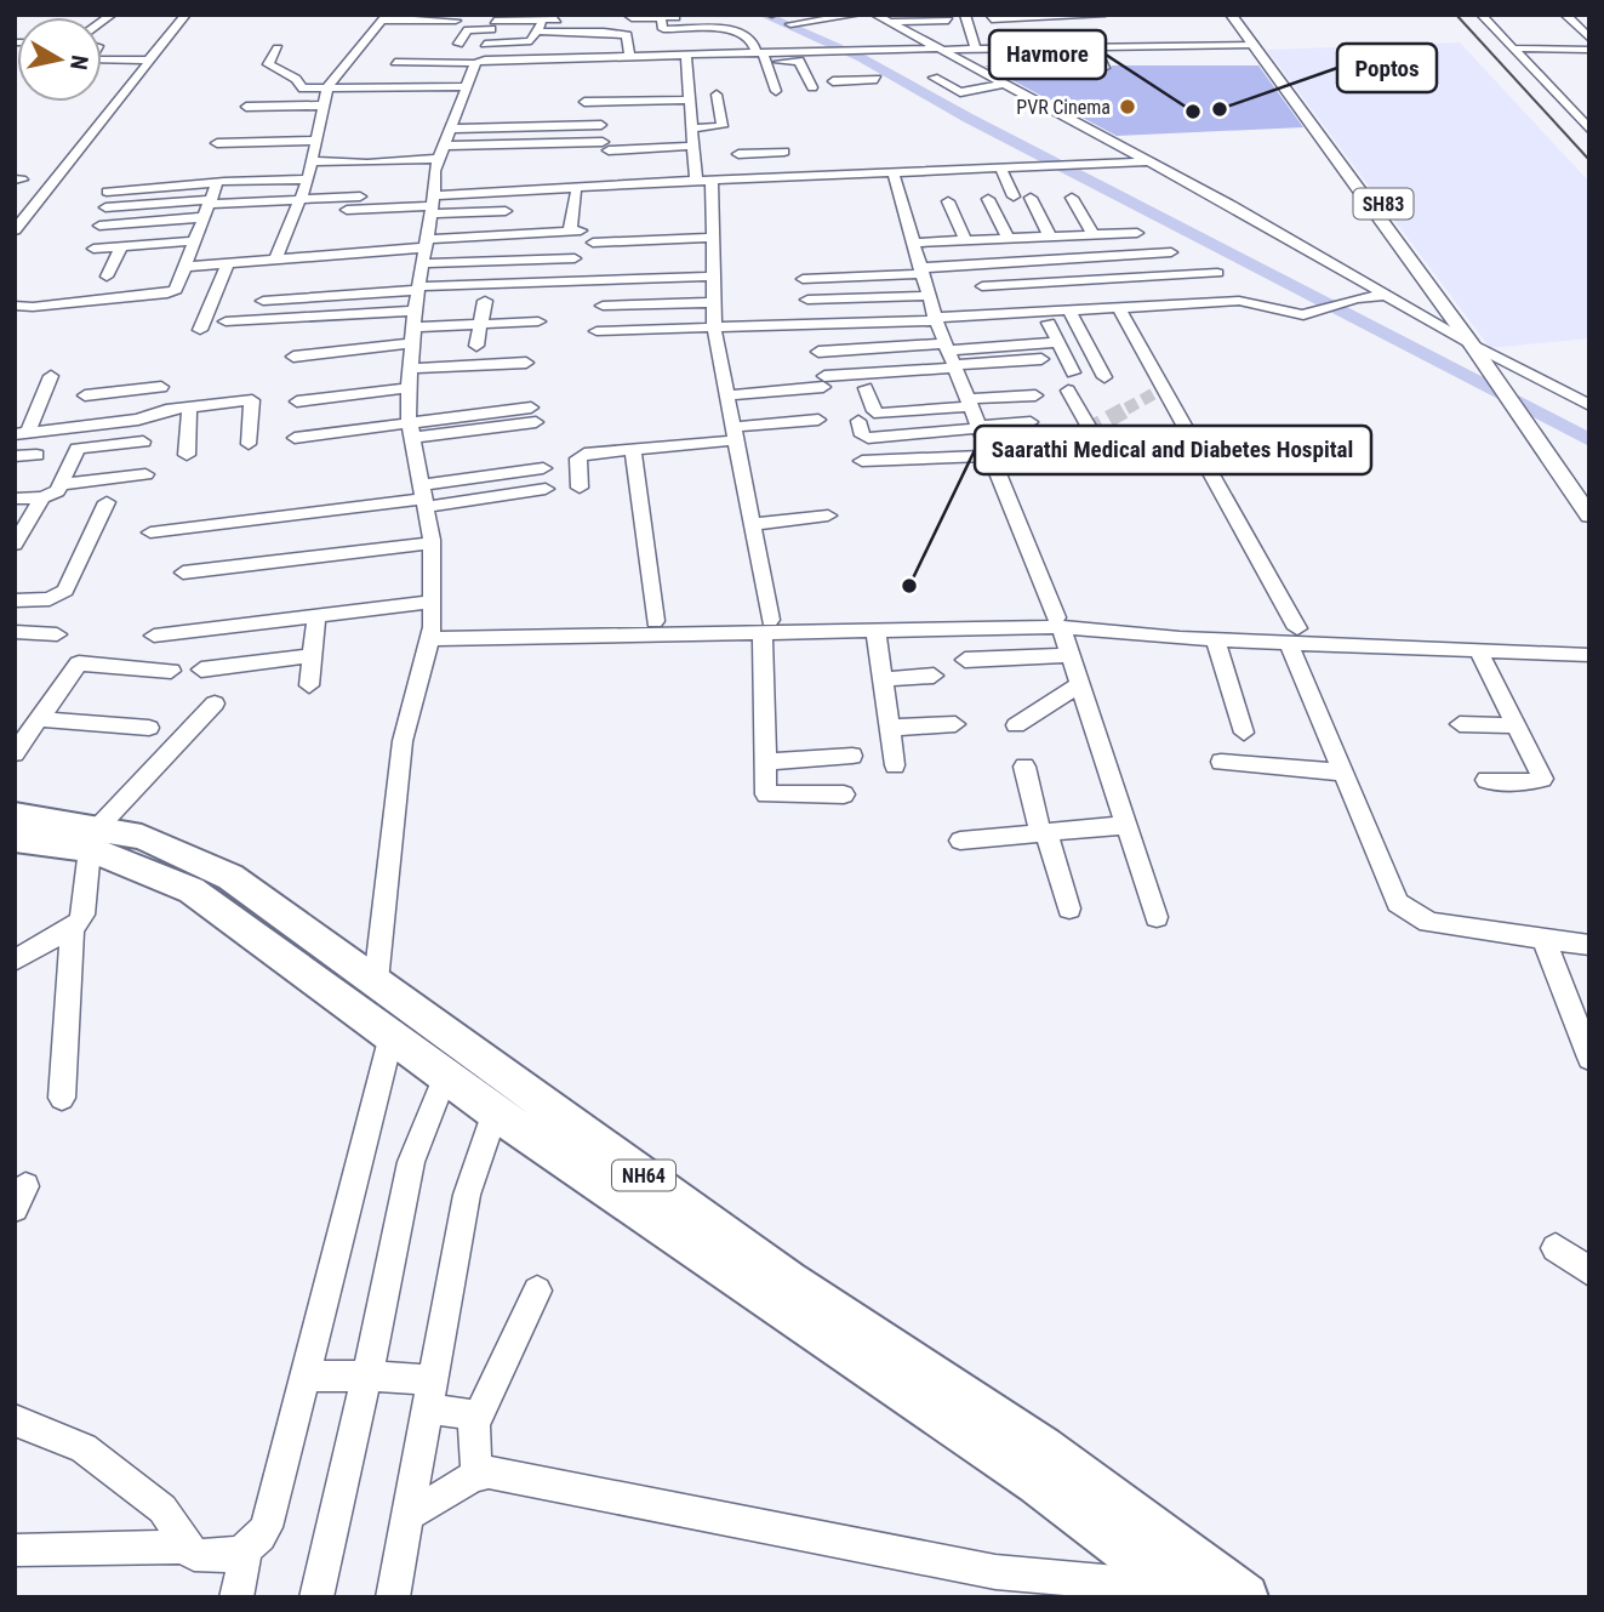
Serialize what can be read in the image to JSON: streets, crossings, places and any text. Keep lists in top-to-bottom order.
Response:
{
  "streets": {
    "highway": ["NH64"],
    "main road": ["SH83"]
  },
  "places": [
    "PVR Cinema",
    "Poptos",
    "Havmore",
    "Saarathi Medical and Diabetes Hospital"
  ],
  "north": "right"
}
